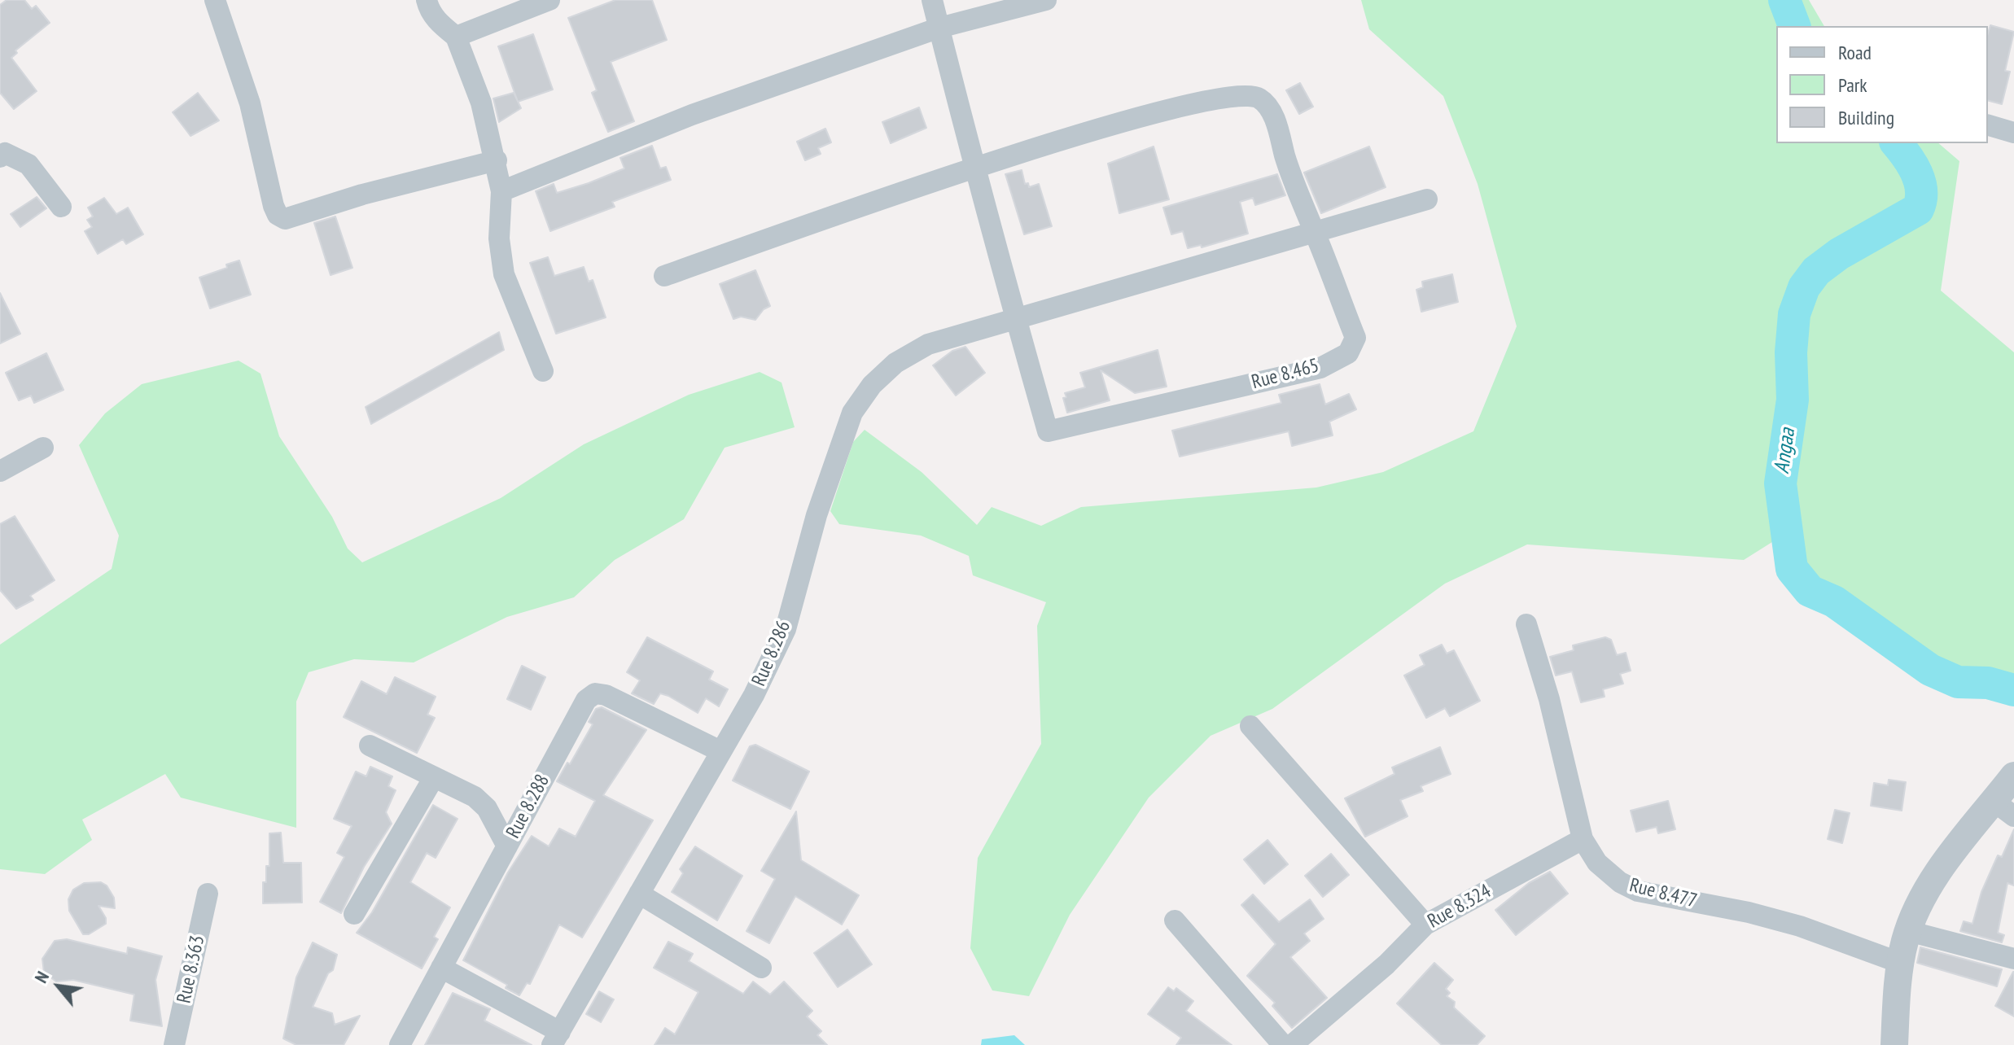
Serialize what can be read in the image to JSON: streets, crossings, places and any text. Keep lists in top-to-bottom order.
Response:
{
  "streets": {
    "street": [
      "Rue 8.465",
      "Rue 8.286",
      "Rue 8.288",
      "Rue 8.477",
      "Rue 8.324",
      "Rue 8.363"
    ]
  },
  "crossings": [
    ["Rue 8.465", "Rue 8.286"],
    ["Rue 8.286", "Rue 8.288"],
    ["Rue 8.477", "Rue 8.324"]
  ],
  "water": ["Angaa"],
  "legend": ["Road", "Park", "Building"],
  "north": "top left"
}
